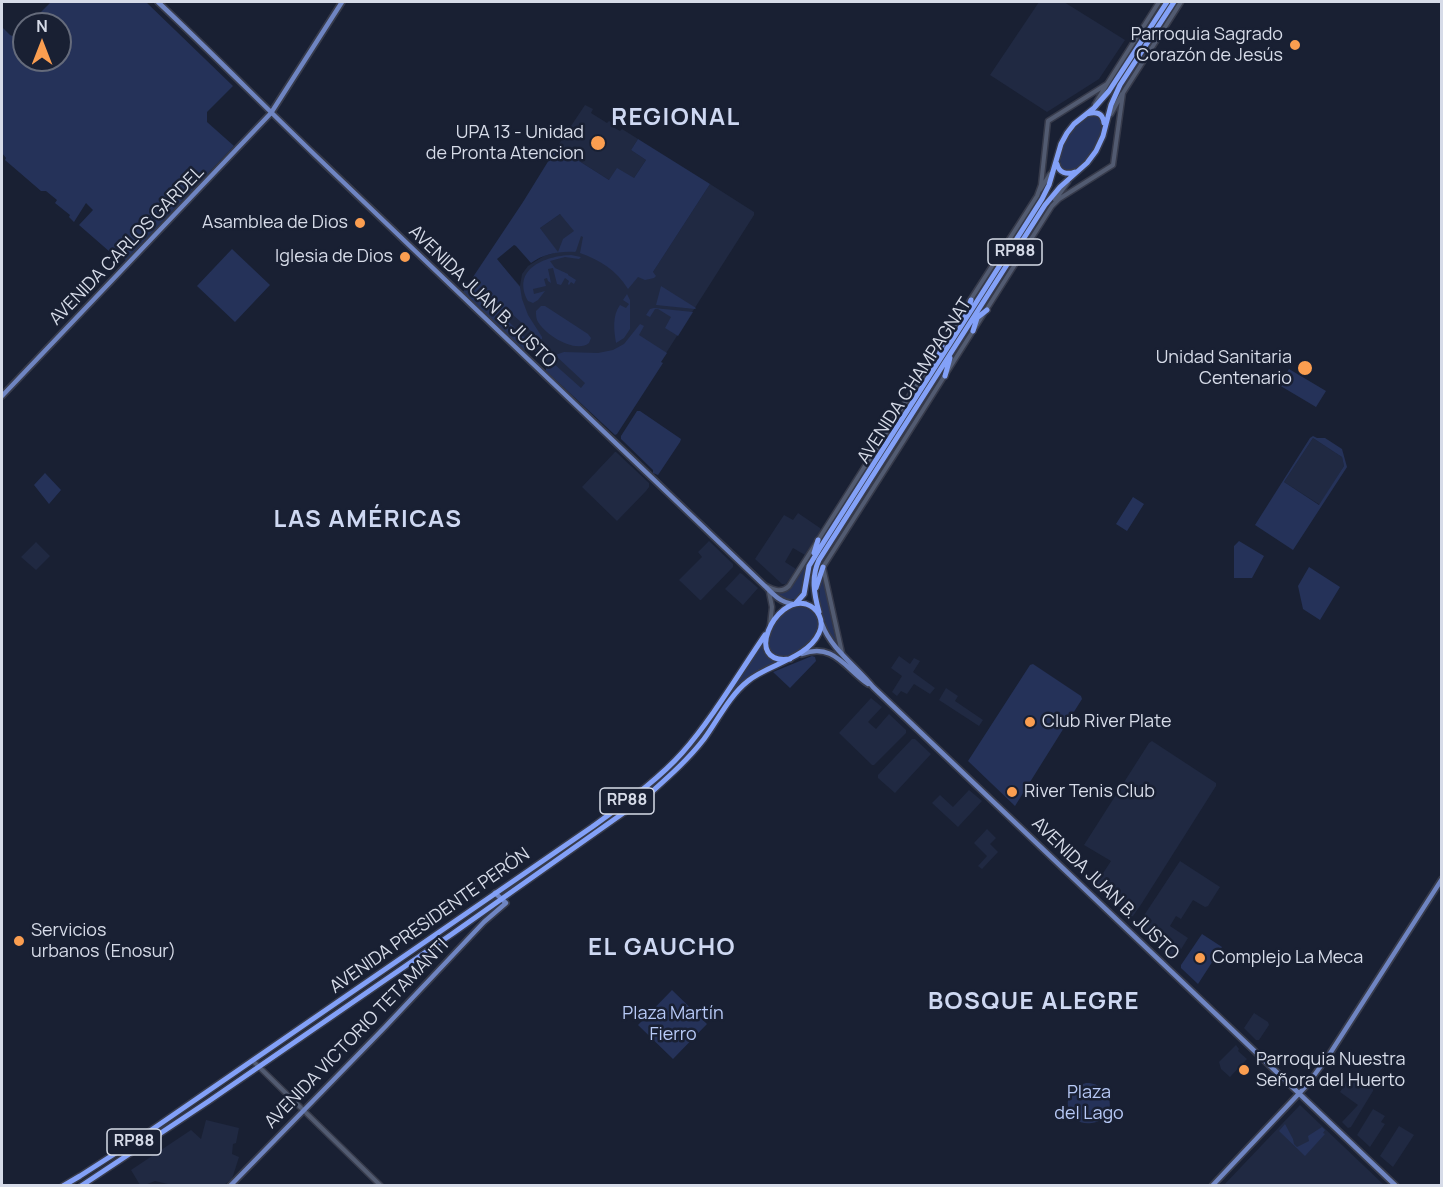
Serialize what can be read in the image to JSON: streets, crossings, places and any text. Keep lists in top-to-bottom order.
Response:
{
  "streets": {
    "highway": ["RP88", "AVENIDA CHAMPAGNAT", "AVENIDA PRESIDENTE PERÓN"],
    "main road": ["AVENIDA CARLOS GARDEL", "AVENIDA JUAN B. JUSTO", "AVENIDA VICTORIO TETAMANTI"]
  },
  "crossings": [
    ["AVENIDA CARLOS GARDEL", "AVENIDA JUAN B. JUSTO"],
    ["RP88", "AVENIDA JUAN B. JUSTO"],
    ["RP88", "AVENIDA CHAMPAGNAT"],
    ["RP88", "AVENIDA PRESIDENTE PERÓN"],
    ["AVENIDA JUAN B. JUSTO", "AVENIDA CHAMPAGNAT"],
    ["AVENIDA JUAN B. JUSTO", "AVENIDA PRESIDENTE PERÓN"],
    ["AVENIDA CHAMPAGNAT", "AVENIDA PRESIDENTE PERÓN"],
    ["AVENIDA PRESIDENTE PERÓN", "AVENIDA VICTORIO TETAMANTI"]
  ],
  "districts": [
    "REGIONAL",
    "LAS AMÉRICAS",
    "EL GAUCHO",
    "BOSQUE ALEGRE"
  ],
  "parks": ["Plaza Martín Fierro", "Plaza del Lago"],
  "places": [
    "Parroquia Sagrado Corazón de Jesús",
    "UPA 13 - Unidad de Pronta Atencion",
    "Asamblea de Dios",
    "Iglesia de Dios",
    "Unidad Sanitaria Centenario",
    "Club River Plate",
    "River Tenis Club",
    "Servicios urbanos (Enosur)",
    "Complejo La Meca",
    "Parroquia Nuestra Señora del Huerto"
  ],
  "north": "top"
}
